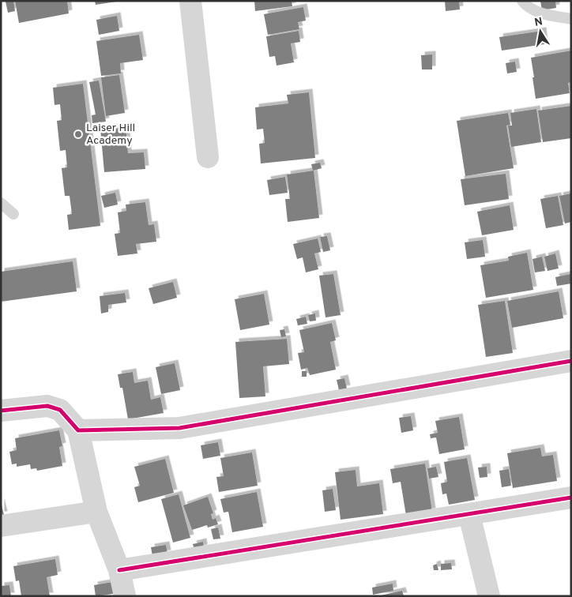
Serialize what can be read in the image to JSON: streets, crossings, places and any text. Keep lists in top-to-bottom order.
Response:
{
  "places": ["Laiser Hill Academy"],
  "north": "top"
}
